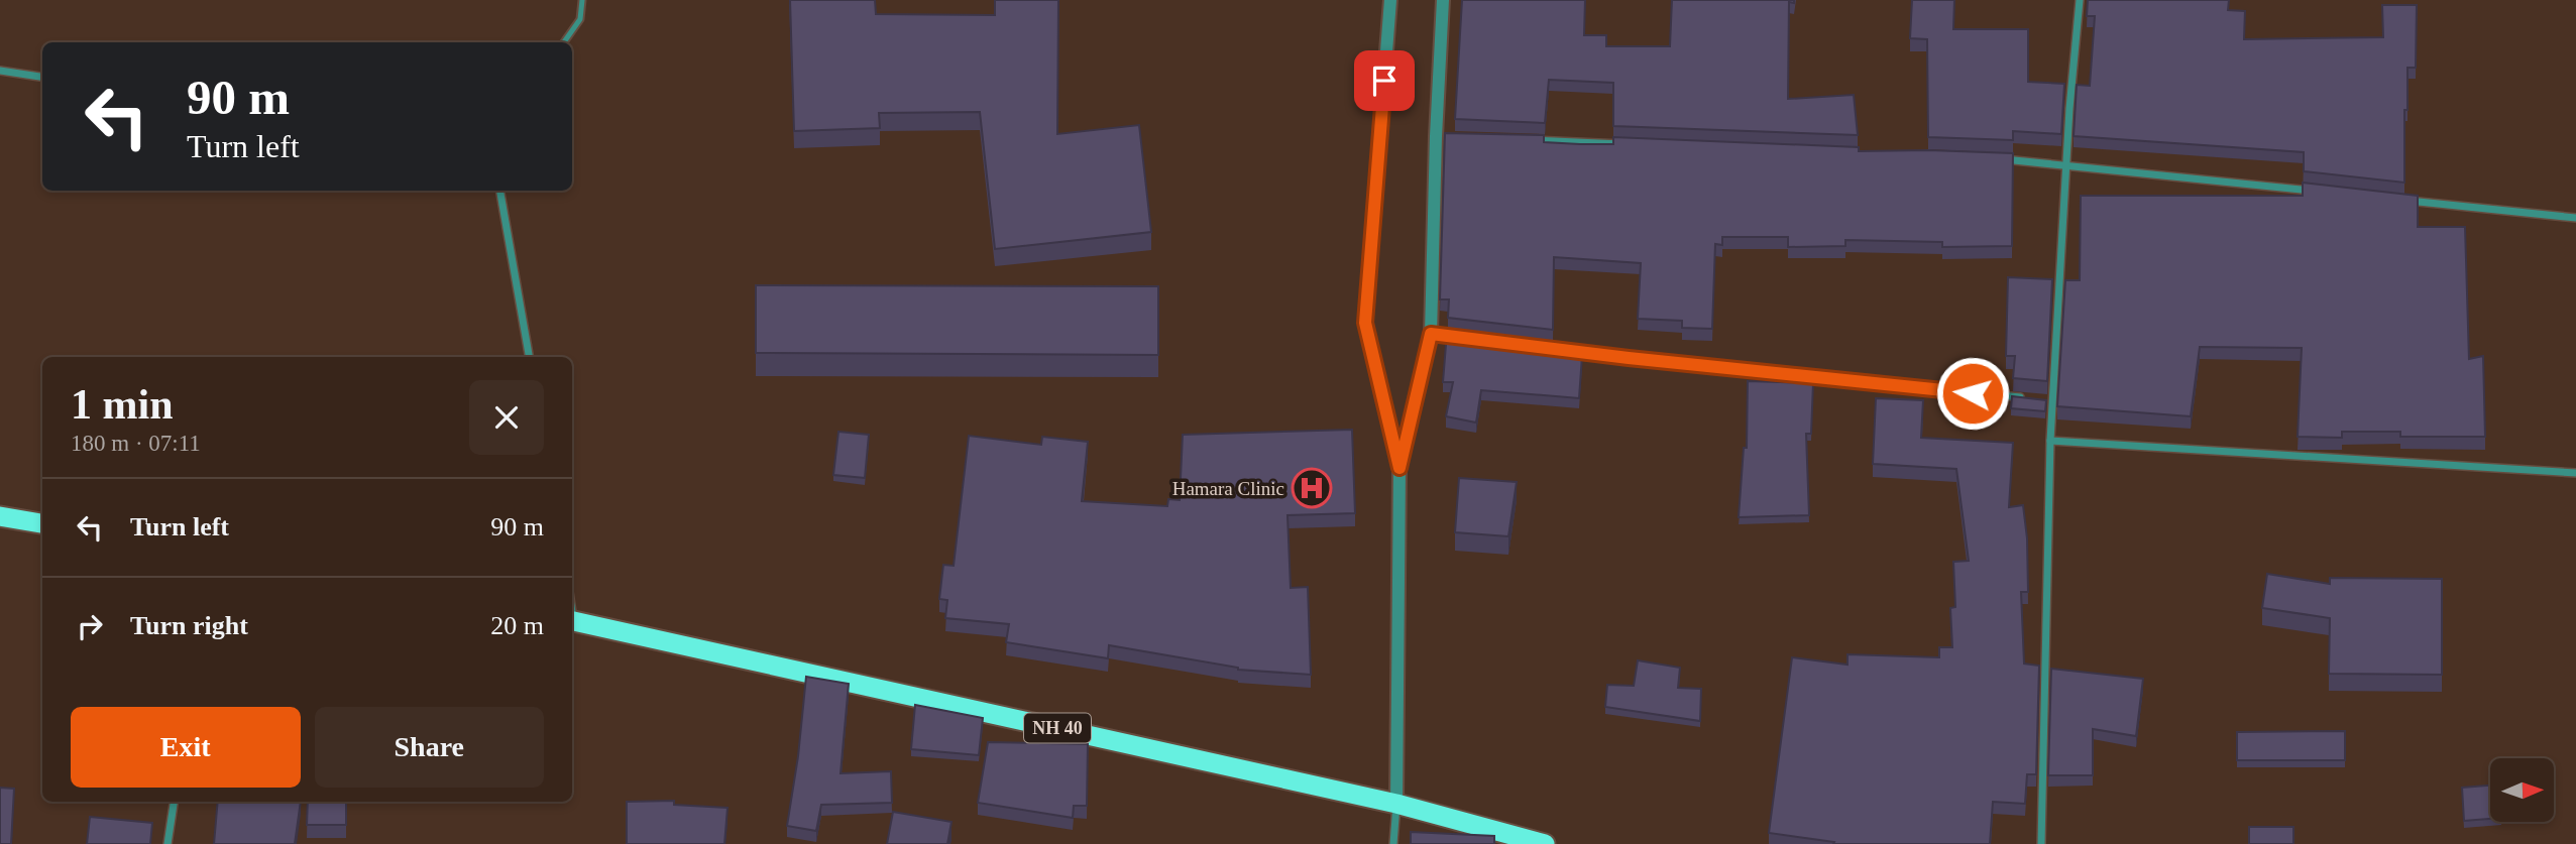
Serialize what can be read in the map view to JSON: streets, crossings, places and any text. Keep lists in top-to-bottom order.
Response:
{
  "streets": {
    "highway": ["NH 40"]
  },
  "places": {
    "hospital": ["Hamara Clinic"]
  },
  "north": "right",
  "page": {
    "turn": ["90 m", "Turn left"],
    "heading": ["1 min", "180 m · 07:11"],
    "list": [
      {
        "name": "Turn left",
        "value": "90 m"
      },
      {
        "name": "Turn right",
        "value": "20 m"
      }
    ],
    "buttons": ["Exit", "Share"]
  }
}
